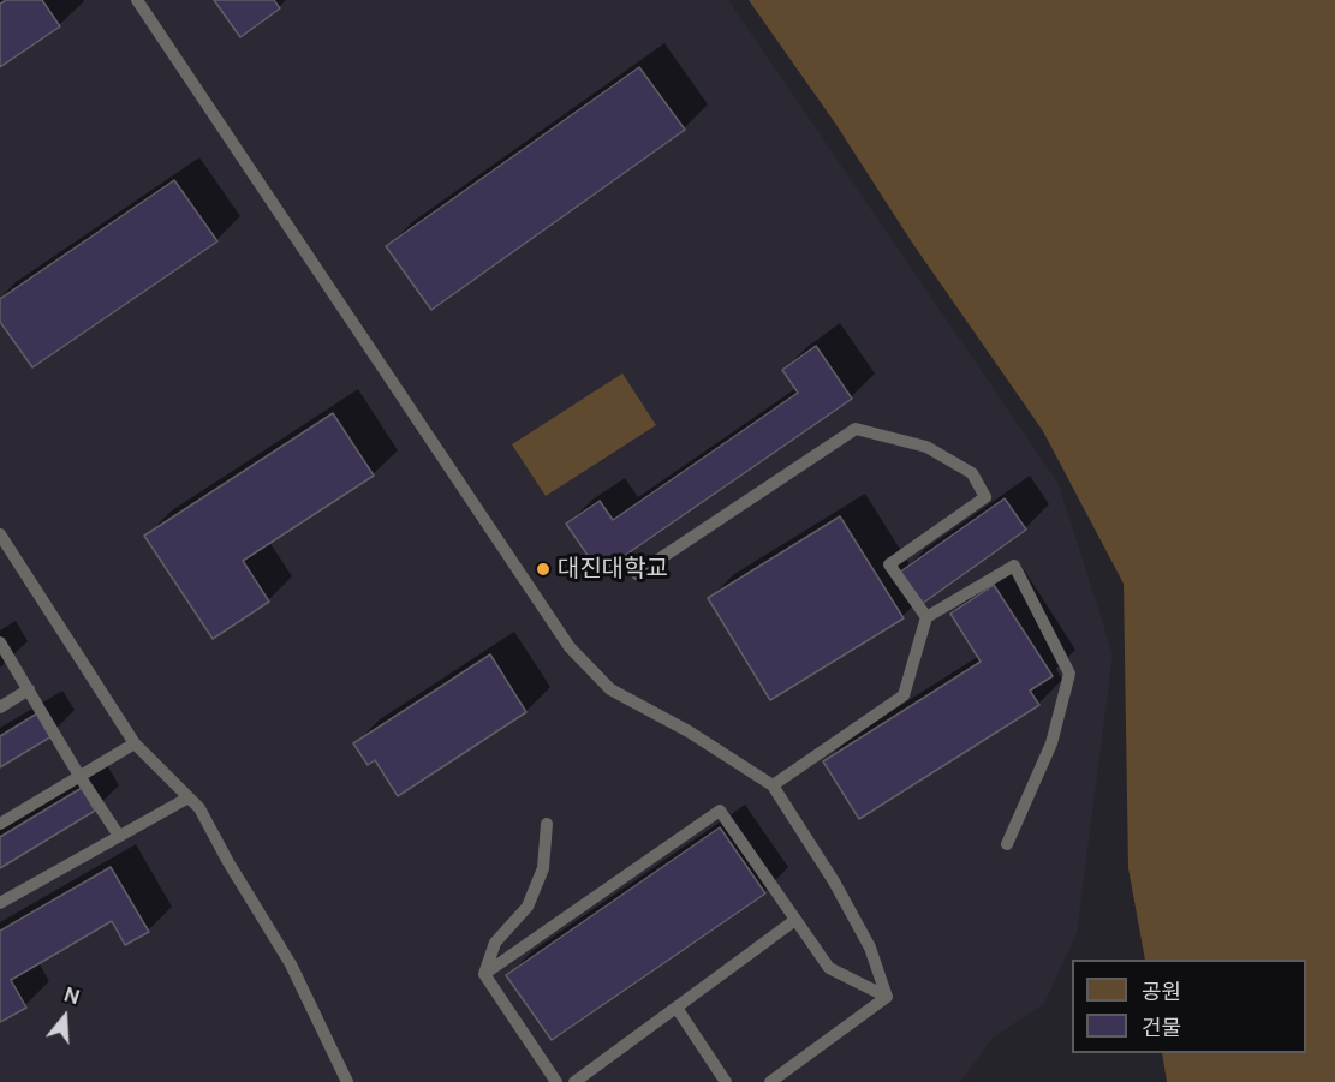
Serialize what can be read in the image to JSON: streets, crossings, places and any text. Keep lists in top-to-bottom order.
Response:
{
  "places": ["대진대학교"],
  "legend": ["공원", "건물"],
  "north": "top"
}
